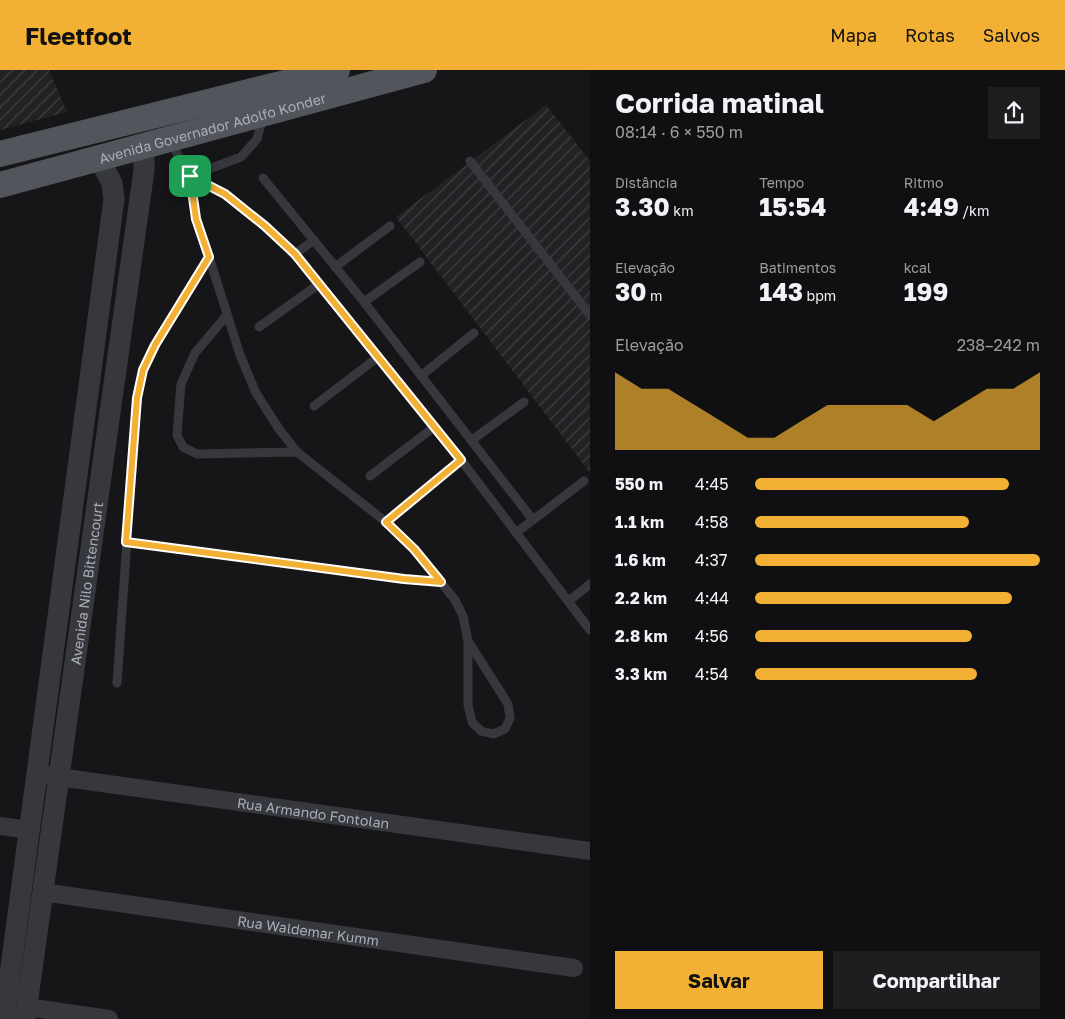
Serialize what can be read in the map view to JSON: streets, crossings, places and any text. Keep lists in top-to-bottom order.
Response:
{
  "streets": {
    "main road": ["Avenida Governador Adolfo Konder"],
    "street": ["Avenida Nilo Bittencourt", "Rua Armando Fontolan", "Rua Waldemar Kumm"]
  },
  "crossings": [
    ["Avenida Governador Adolfo Konder", "Avenida Nilo Bittencourt"],
    ["Avenida Nilo Bittencourt", "Rua Armando Fontolan"],
    ["Avenida Nilo Bittencourt", "Rua Waldemar Kumm"]
  ],
  "page": {
    "header": "Fleetfoot",
    "nav": ["Mapa", "Rotas", "Salvos"],
    "heading": ["Corrida matinal", "08:14 · 6 × 550 m"],
    "stats": [
      ["Distância", "3.30 km"],
      ["Tempo", "15:54"],
      ["Ritmo", "4:49 /km"],
      ["Elevação", "30 m"],
      ["Batimentos", "143 bpm"],
      ["kcal", "199"]
    ],
    "chart": ["Elevação", "238–242 m"],
    "list": [
      {
        "name": "550 m",
        "note": "4:45"
      },
      {
        "name": "1.1 km",
        "note": "4:58"
      },
      {
        "name": "1.6 km",
        "note": "4:37"
      },
      {
        "name": "2.2 km",
        "note": "4:44"
      },
      {
        "name": "2.8 km",
        "note": "4:56"
      },
      {
        "name": "3.3 km",
        "note": "4:54"
      }
    ],
    "buttons": ["Salvar", "Compartilhar"]
  }
}
